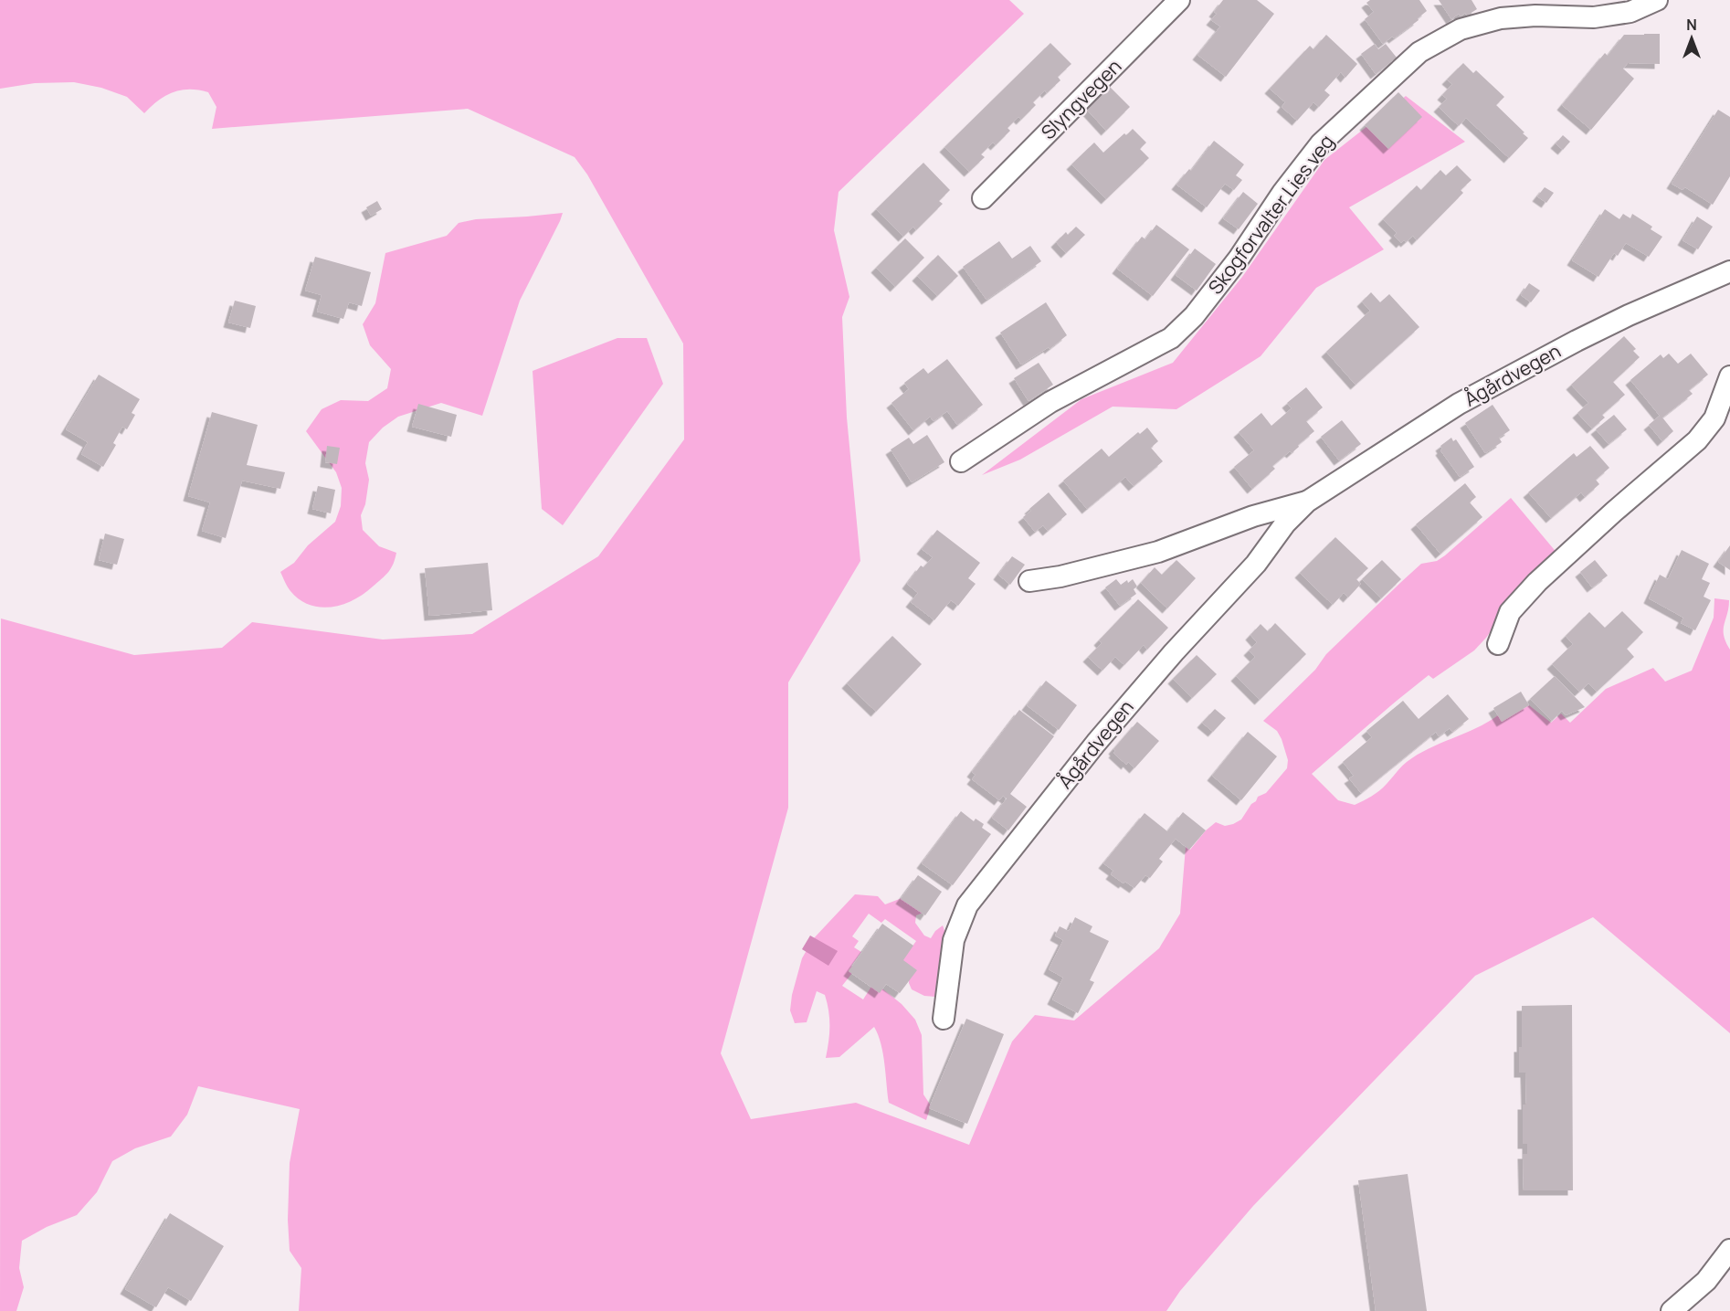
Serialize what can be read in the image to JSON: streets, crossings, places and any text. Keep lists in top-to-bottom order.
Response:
{
  "streets": {
    "street": ["Slyngvegen", "Skogforvalter Lies veg", "Ågårdvegen"]
  },
  "north": "top"
}
